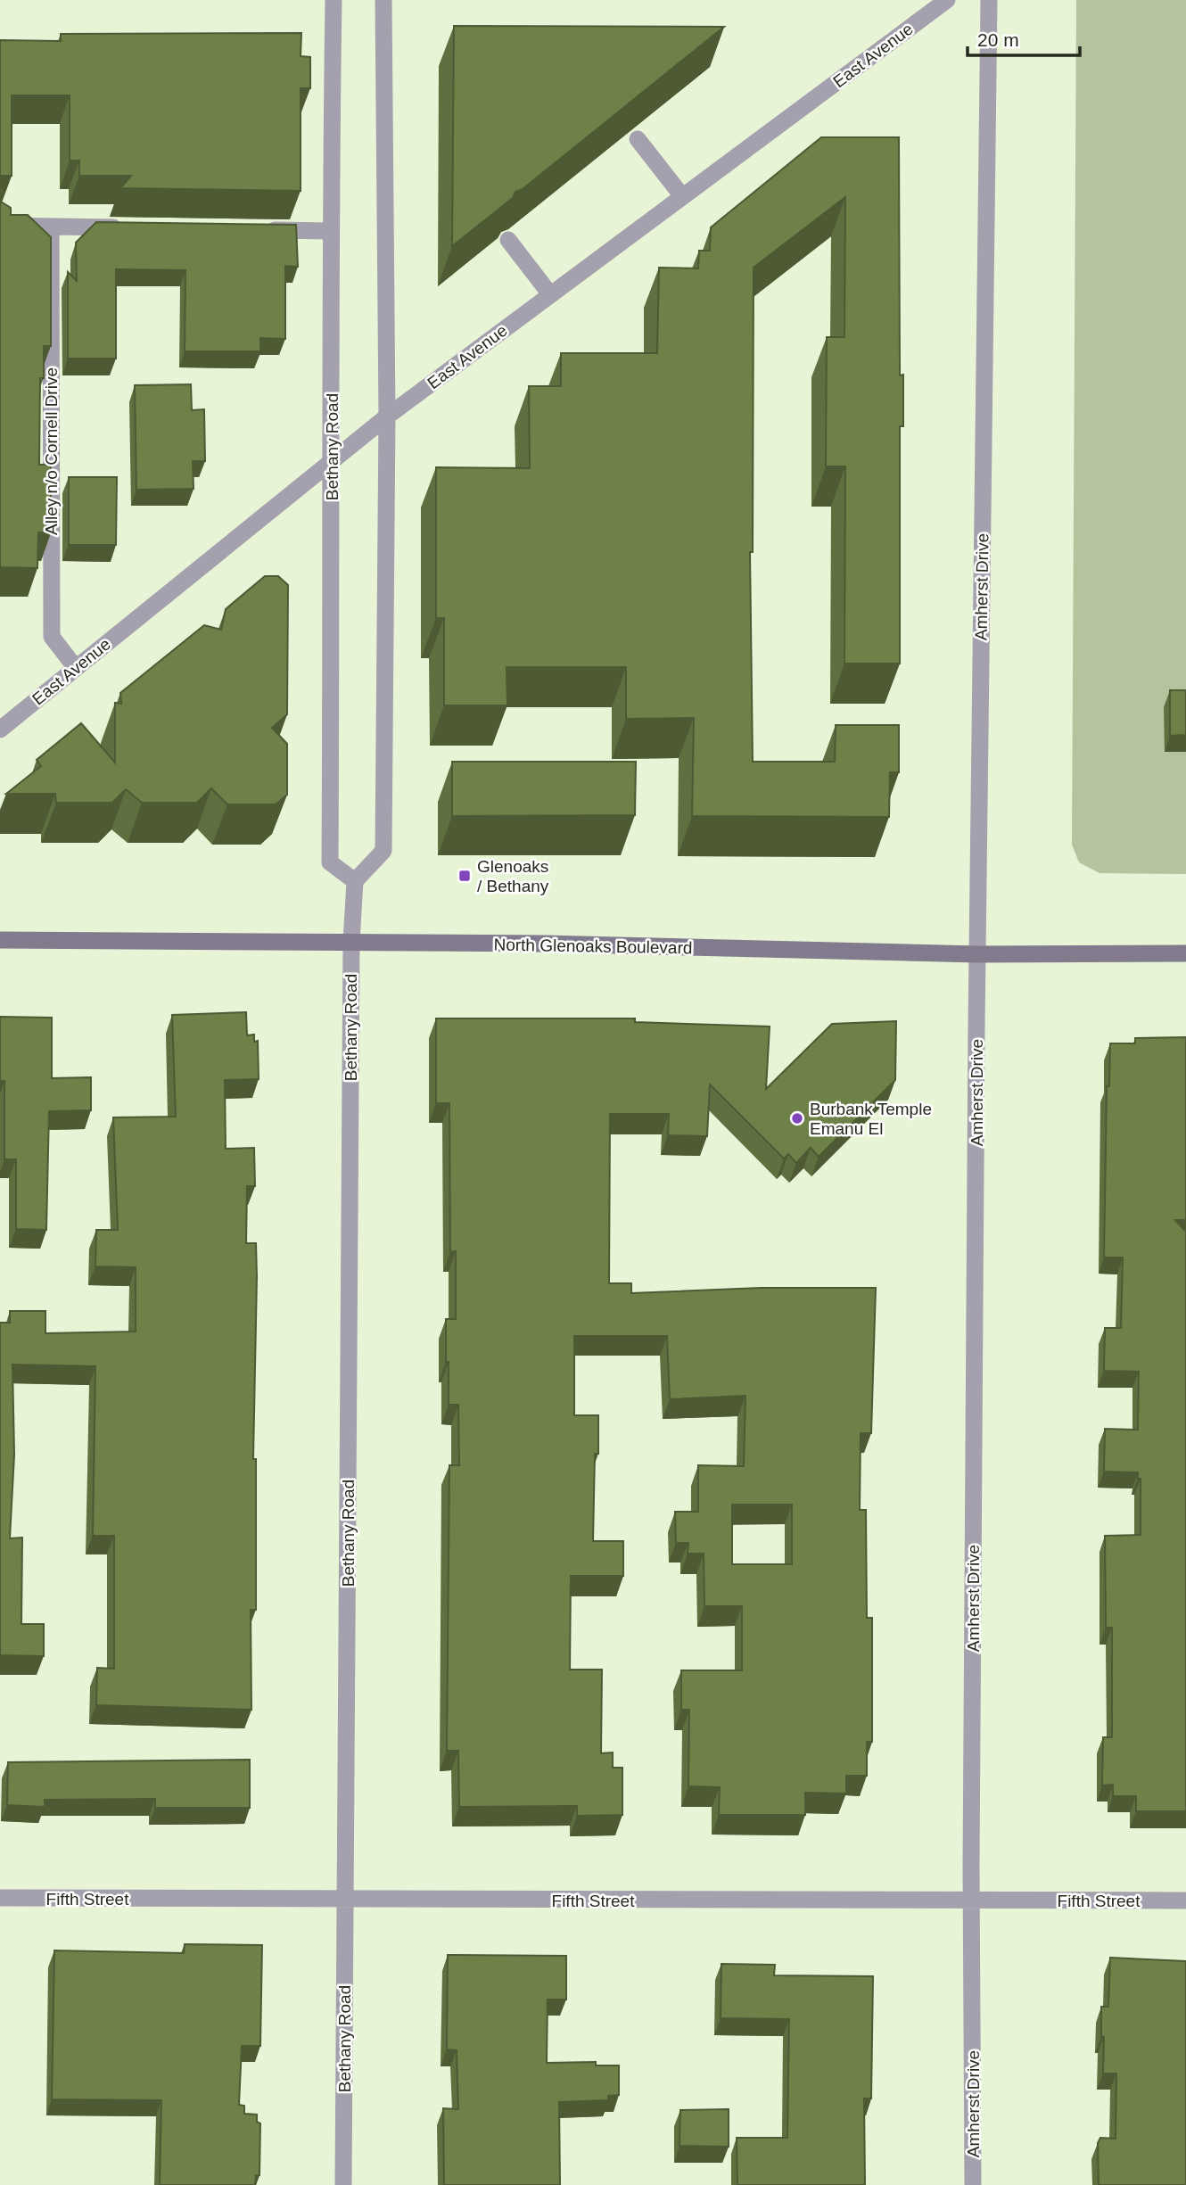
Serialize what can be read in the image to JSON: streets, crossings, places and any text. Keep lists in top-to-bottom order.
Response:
{
  "streets": {
    "main road": ["North Glenoaks Boulevard"],
    "street": [
      "East Avenue",
      "Bethany Road",
      "Alley n/o Cornell Drive",
      "Amherst Drive",
      "Fifth Street"
    ]
  },
  "crossings": [
    ["East Avenue", "Bethany Road"],
    ["East Avenue", "Alley n/o Cornell Drive"],
    ["Bethany Road", "North Glenoaks Boulevard"],
    ["Bethany Road", "Fifth Street"],
    ["Amherst Drive", "North Glenoaks Boulevard"],
    ["Amherst Drive", "Fifth Street"]
  ],
  "places": {
    "transit": ["Glenoaks / Bethany"],
    "other": ["Burbank Temple Emanu El"]
  },
  "scale_bar": "20 m"
}
